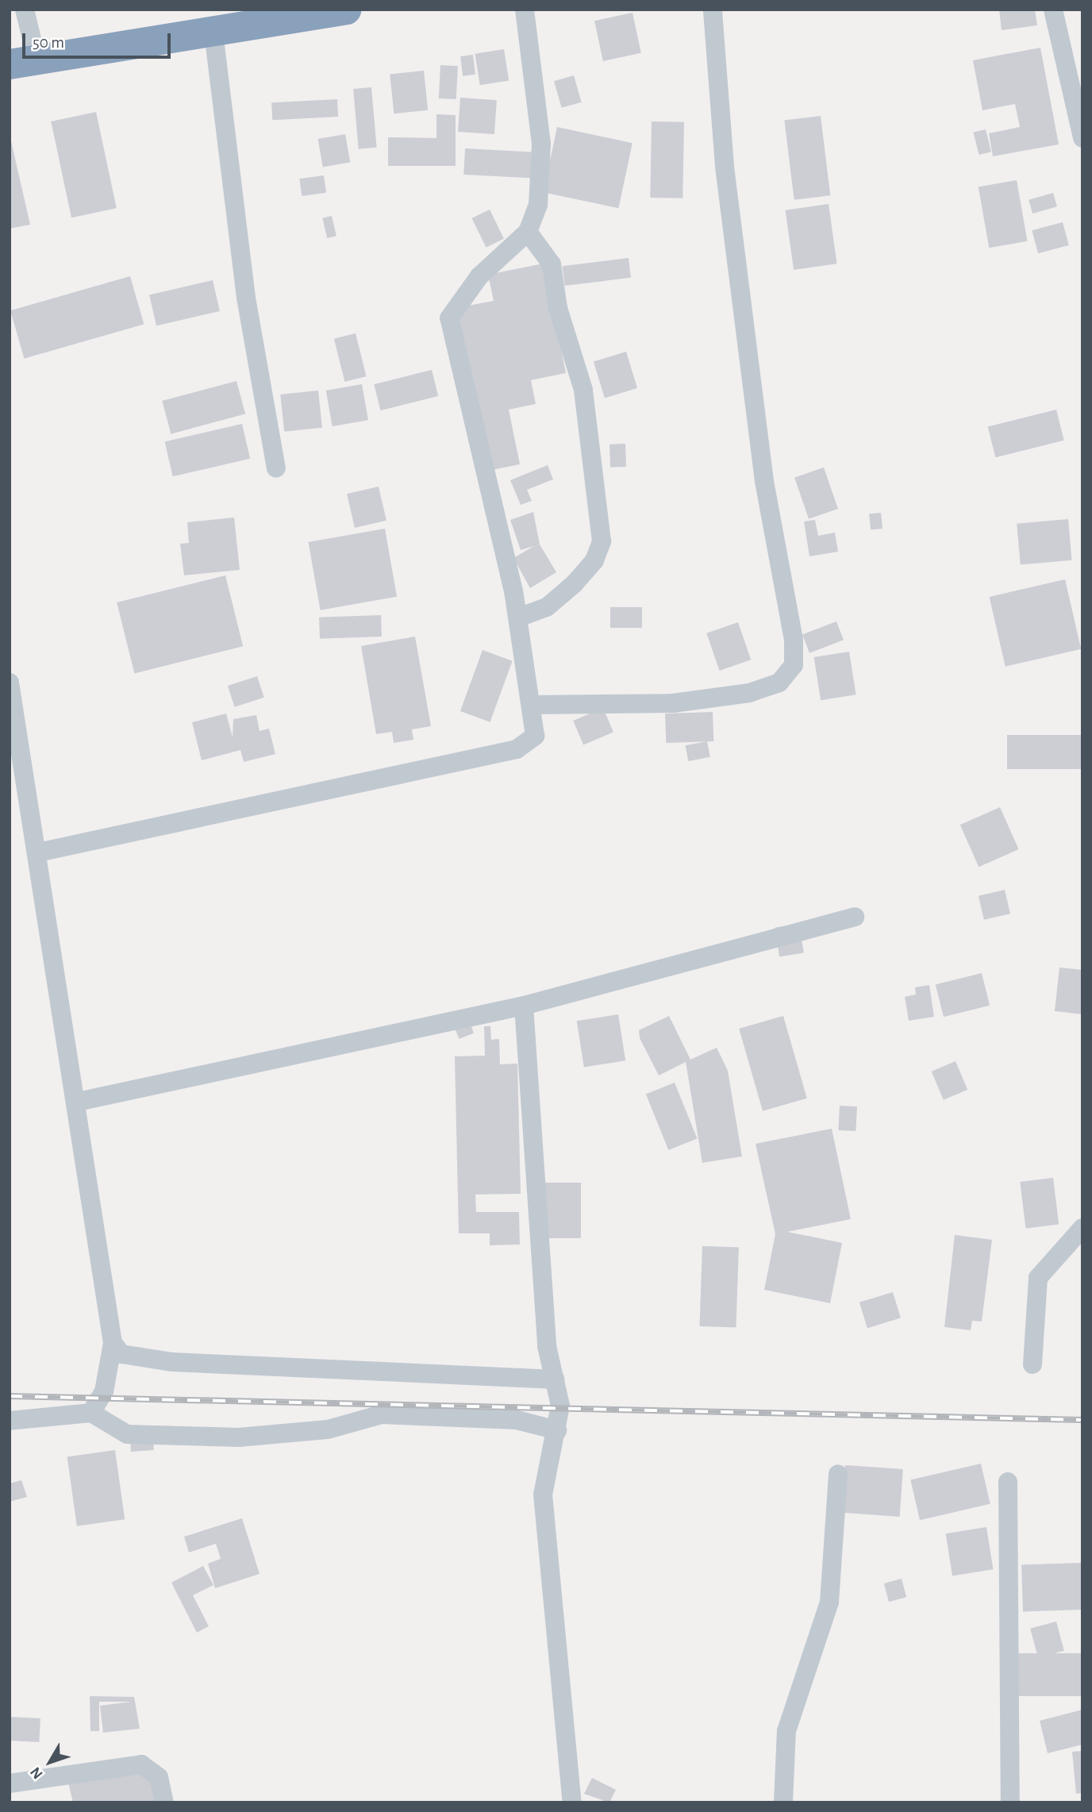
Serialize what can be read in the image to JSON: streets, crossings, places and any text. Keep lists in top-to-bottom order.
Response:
{
  "scale_bar": "50 m",
  "north": "bottom left"
}
